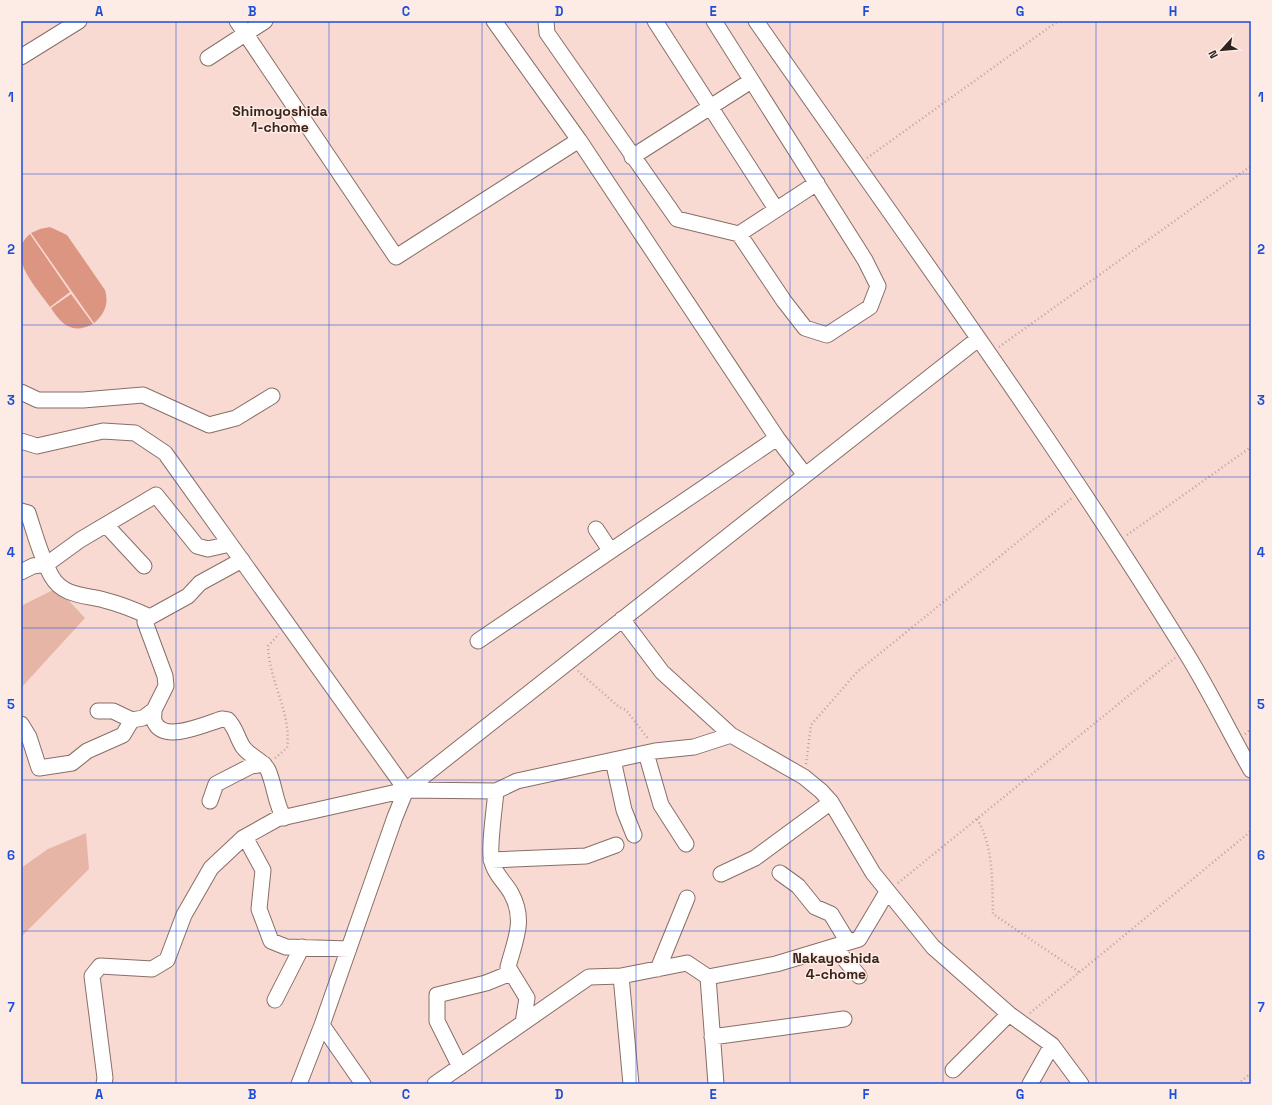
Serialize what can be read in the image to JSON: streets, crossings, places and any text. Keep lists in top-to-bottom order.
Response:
{
  "districts": ["Shimoyoshida 1-chome", "Nakayoshida 4-chome"],
  "north": "bottom left",
  "grid": {
    "columns": [
      "A",
      "B",
      "C",
      "D",
      "E",
      "F",
      "G",
      "H"
    ],
    "rows": [
      "1",
      "2",
      "3",
      "4",
      "5",
      "6",
      "7"
    ]
  }
}
